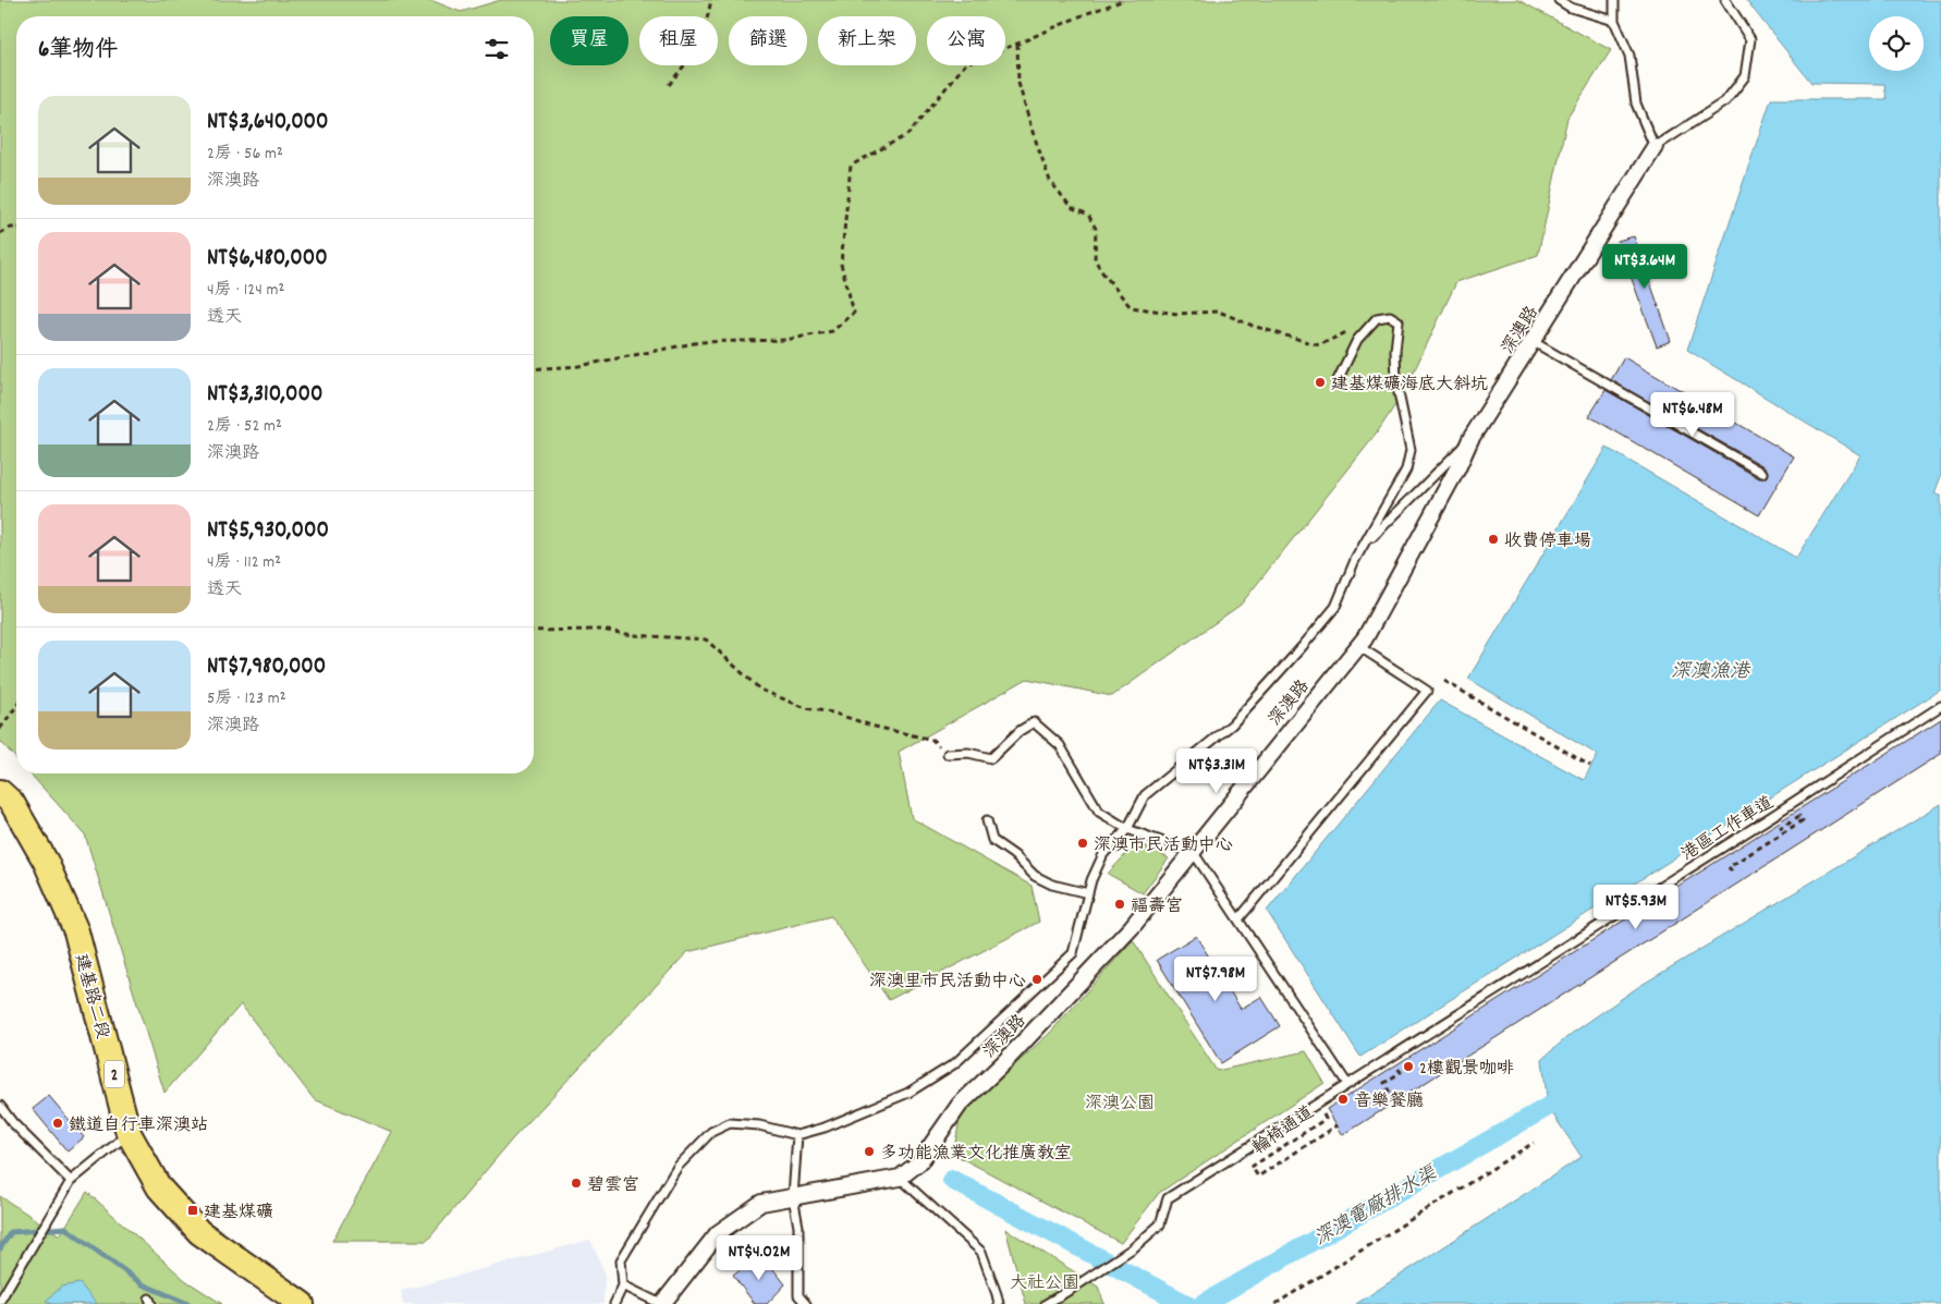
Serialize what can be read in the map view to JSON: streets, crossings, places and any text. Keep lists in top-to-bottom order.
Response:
{
  "streets": {
    "main road": ["建基路二段", "2"],
    "street": ["深澳路"],
    "lane": ["港區工作車道"],
    "path": ["輪椅通道"]
  },
  "crossings": [
    ["港區工作車道", "輪椅通道"]
  ],
  "water": ["深澳漁港", "深澳電廠排水渠"],
  "parks": ["深澳公園", "大社公園"],
  "places": {
    "other": [
      "建基煤礦海底大斜坑",
      "收費停車場",
      "深澳市民活動中心",
      "福壽宮",
      "深澳里市民活動中心",
      "2樓觀景咖啡",
      "音樂餐廳",
      "鐵道自行車深澳站",
      "多功能漁業文化推廣教室",
      "碧雲宮"
    ],
    "transit": ["建基煤礦"]
  },
  "page": {
    "chip": [
      "買屋",
      "租屋",
      "篩選",
      "新上架",
      "公寓"
    ],
    "heading": "6筆物件",
    "list": [
      {
        "name": "NT$3,640,000",
        "note": "2房 · 56 m² · 深澳路"
      },
      {
        "name": "NT$6,480,000",
        "note": "4房 · 124 m² · 透天"
      },
      {
        "name": "NT$3,310,000",
        "note": "2房 · 52 m² · 深澳路"
      },
      {
        "name": "NT$5,930,000",
        "note": "4房 · 112 m² · 透天"
      },
      {
        "name": "NT$7,980,000",
        "note": "5房 · 123 m² · 深澳路"
      }
    ],
    "price": [
      "NT$3.64M",
      "NT$6.48M",
      "NT$3.31M",
      "NT$5.93M",
      "NT$7.98M",
      "NT$4.02M"
    ]
  }
}
